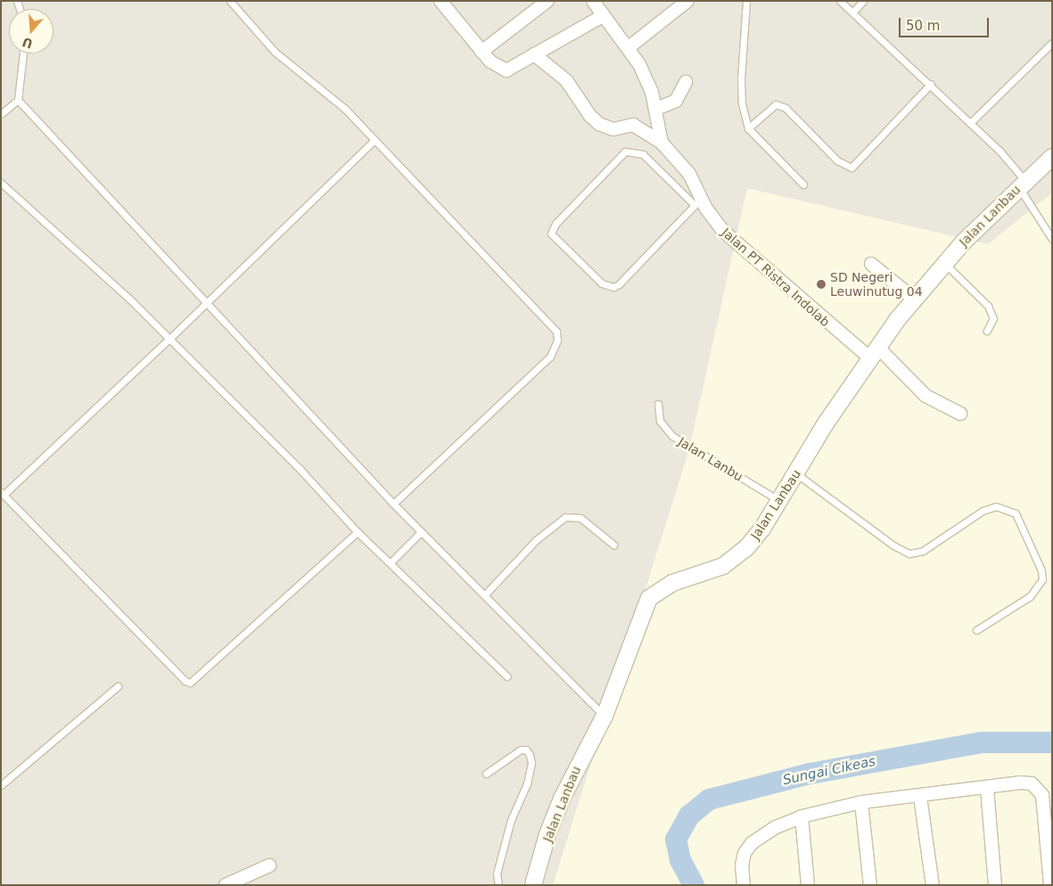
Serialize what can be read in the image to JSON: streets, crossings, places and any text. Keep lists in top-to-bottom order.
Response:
{
  "streets": {
    "street": ["Jalan Lanbau", "Jalan PT Ristra Indolab"],
    "lane": ["Jalan Lanbu"]
  },
  "crossings": [
    ["Jalan Lanbau", "Jalan PT Ristra Indolab"],
    ["Jalan Lanbau", "Jalan Lanbu"]
  ],
  "water": ["Sungai Cikeas"],
  "places": ["SD Negeri Leuwinutug 04"],
  "scale_bar": "50 m",
  "north": "bottom"
}
